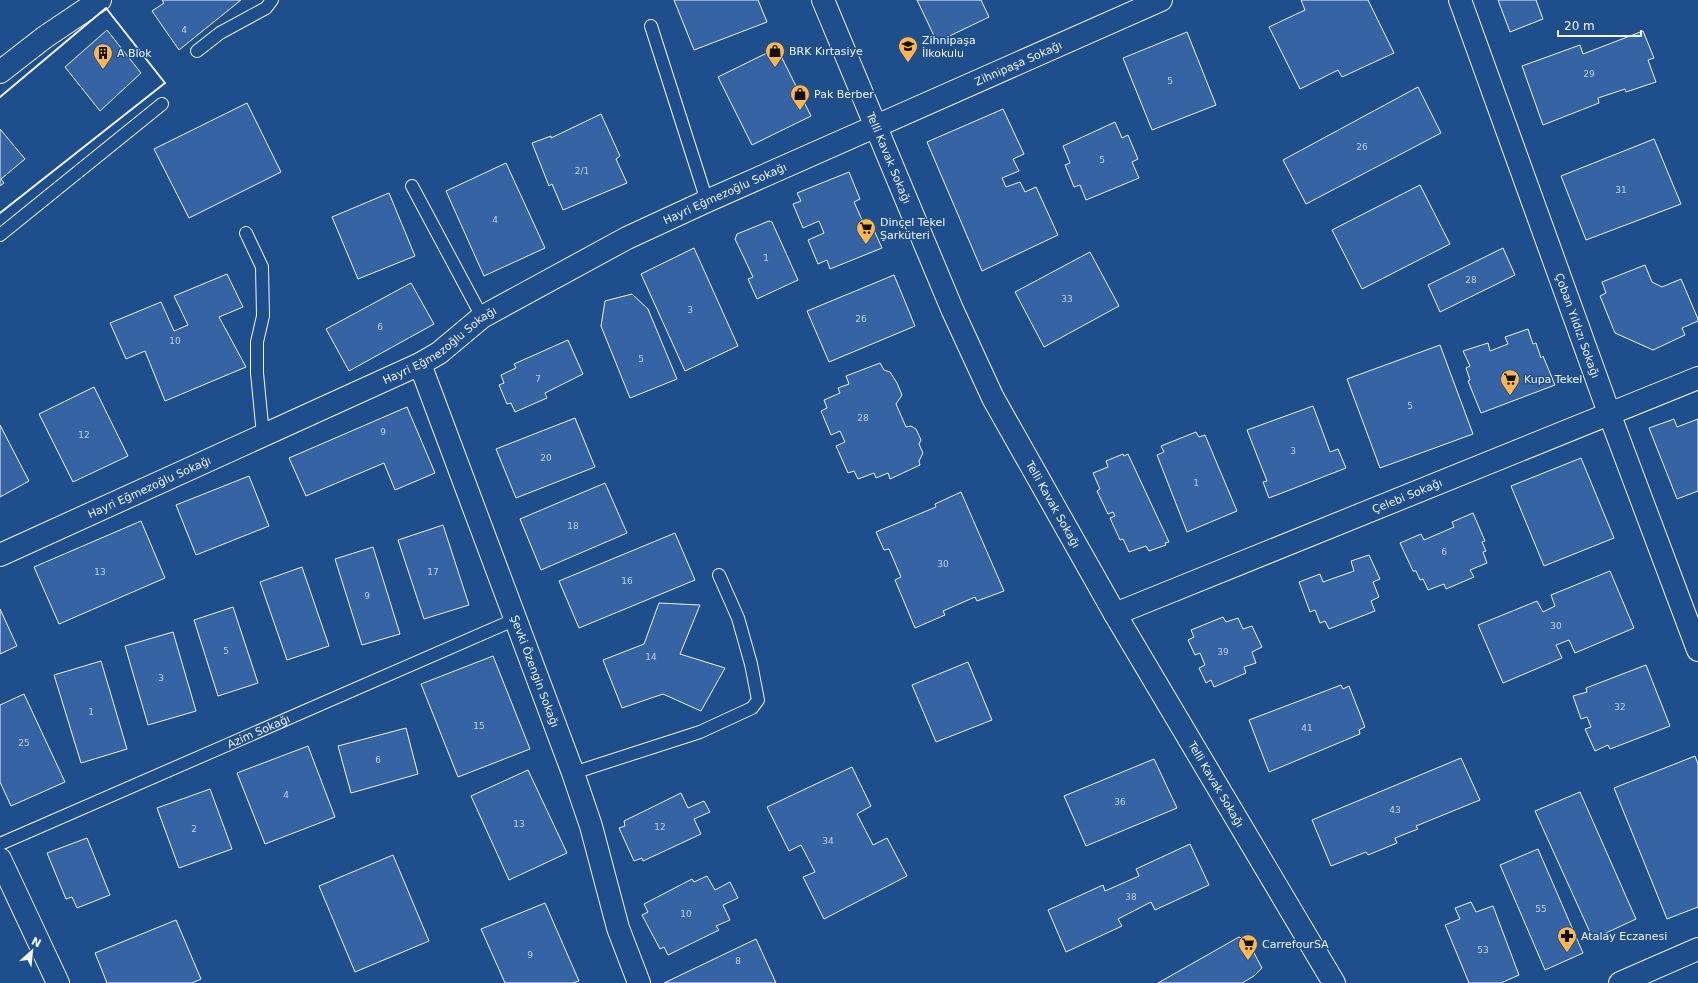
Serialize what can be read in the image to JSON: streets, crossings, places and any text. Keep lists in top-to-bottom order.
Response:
{
  "streets": {
    "street": [
      "Zihnipaşa Sokağı",
      "Telli Kavak Sokağı",
      "Hayri Eğmezoğlu Sokağı",
      "Çoban Yıldızı Sokağı",
      "Çelebi Sokağı",
      "Şevki Özengin Sokağı"
    ],
    "lane": ["Azim Sokağı"]
  },
  "crossings": [
    ["Zihnipaşa Sokağı", "Telli Kavak Sokağı"],
    ["Zihnipaşa Sokağı", "Hayri Eğmezoğlu Sokağı"],
    ["Telli Kavak Sokağı", "Hayri Eğmezoğlu Sokağı"],
    ["Telli Kavak Sokağı", "Çelebi Sokağı"],
    ["Hayri Eğmezoğlu Sokağı", "Şevki Özengin Sokağı"],
    ["Çoban Yıldızı Sokağı", "Çelebi Sokağı"],
    ["Şevki Özengin Sokağı", "Azim Sokağı"]
  ],
  "places": {
    "school or university": ["Zihnipaşa İlkokulu"],
    "shop": ["BRK Kırtasiye", "Pak Berber"],
    "building": ["A Blok"],
    "supermarket": ["Dinçel Tekel Şarküteri", "Kupa Tekel", "CarrefourSA"],
    "pharmacy": ["Atalay Eczanesi"]
  },
  "house_numbers": [
    "4",
    "29",
    "5",
    "26",
    "5",
    "2/1",
    "31",
    "4",
    "1",
    "28",
    "33",
    "3",
    "26",
    "6",
    "10",
    "5",
    "7",
    "5",
    "28",
    "9",
    "12",
    "3",
    "20",
    "1",
    "18",
    "6",
    "30",
    "13",
    "17",
    "16",
    "9",
    "30",
    "5",
    "39",
    "14",
    "3",
    "32",
    "1",
    "15",
    "41",
    "25",
    "6",
    "4",
    "36",
    "43",
    "13",
    "12",
    "2",
    "34",
    "38",
    "55",
    "10",
    "53",
    "9",
    "8"
  ],
  "scale_bar": "20 m",
  "north": "top right"
}
